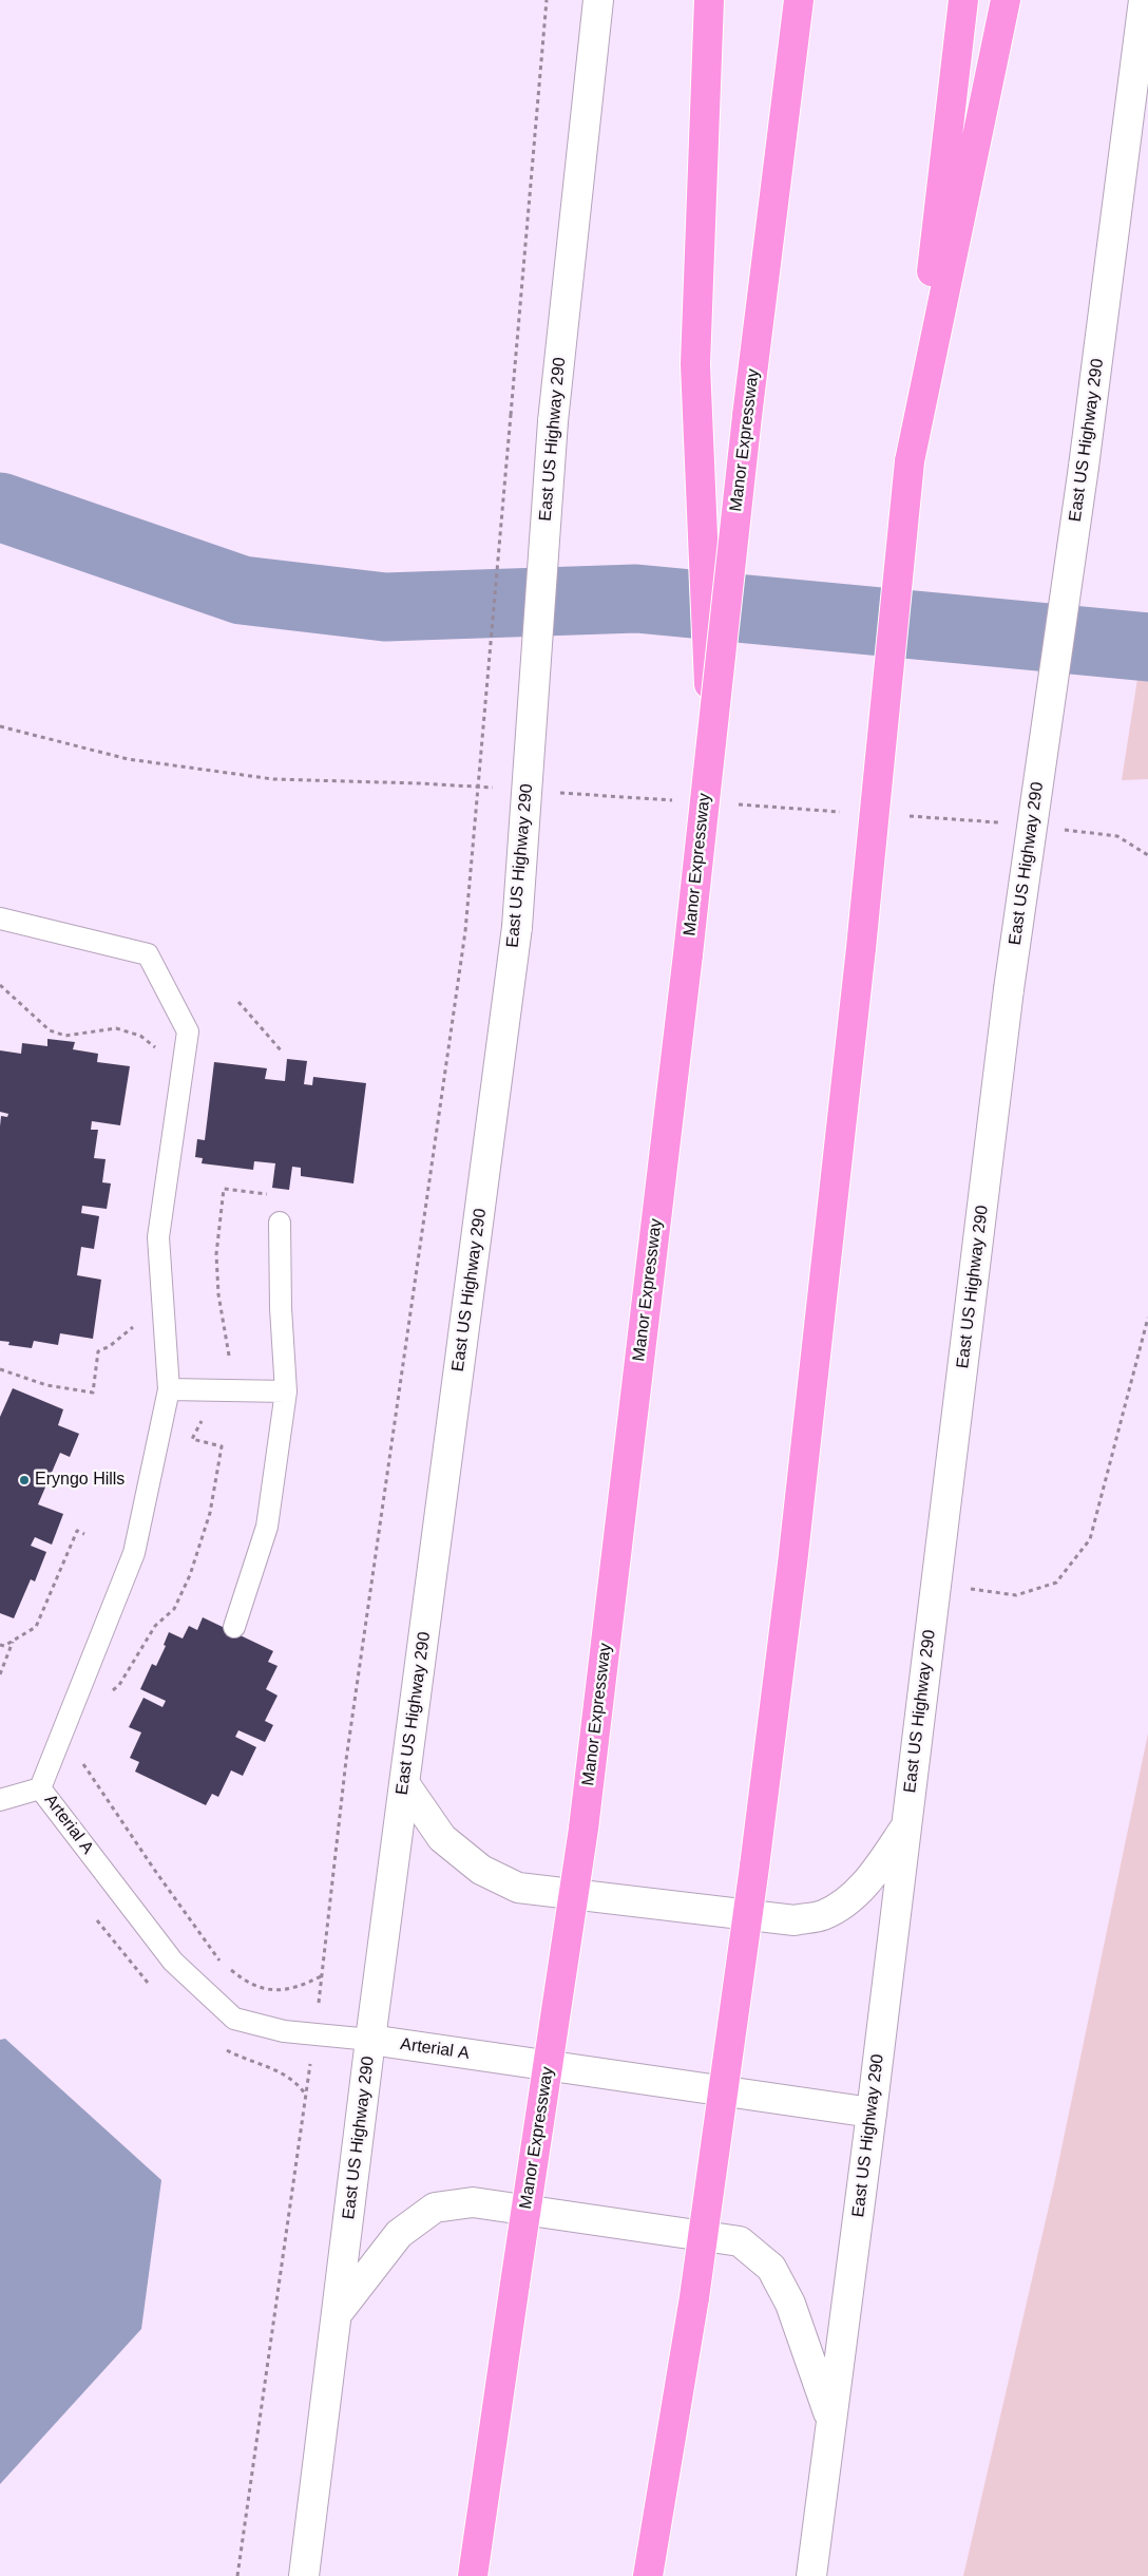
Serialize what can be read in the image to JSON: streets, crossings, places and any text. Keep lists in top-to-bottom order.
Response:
{
  "streets": {
    "highway": ["Manor Expressway"],
    "main road": ["East US Highway 290", "Arterial A"]
  },
  "crossings": [
    ["East US Highway 290", "Arterial A"]
  ],
  "places": ["Eryngo Hills"]
}
